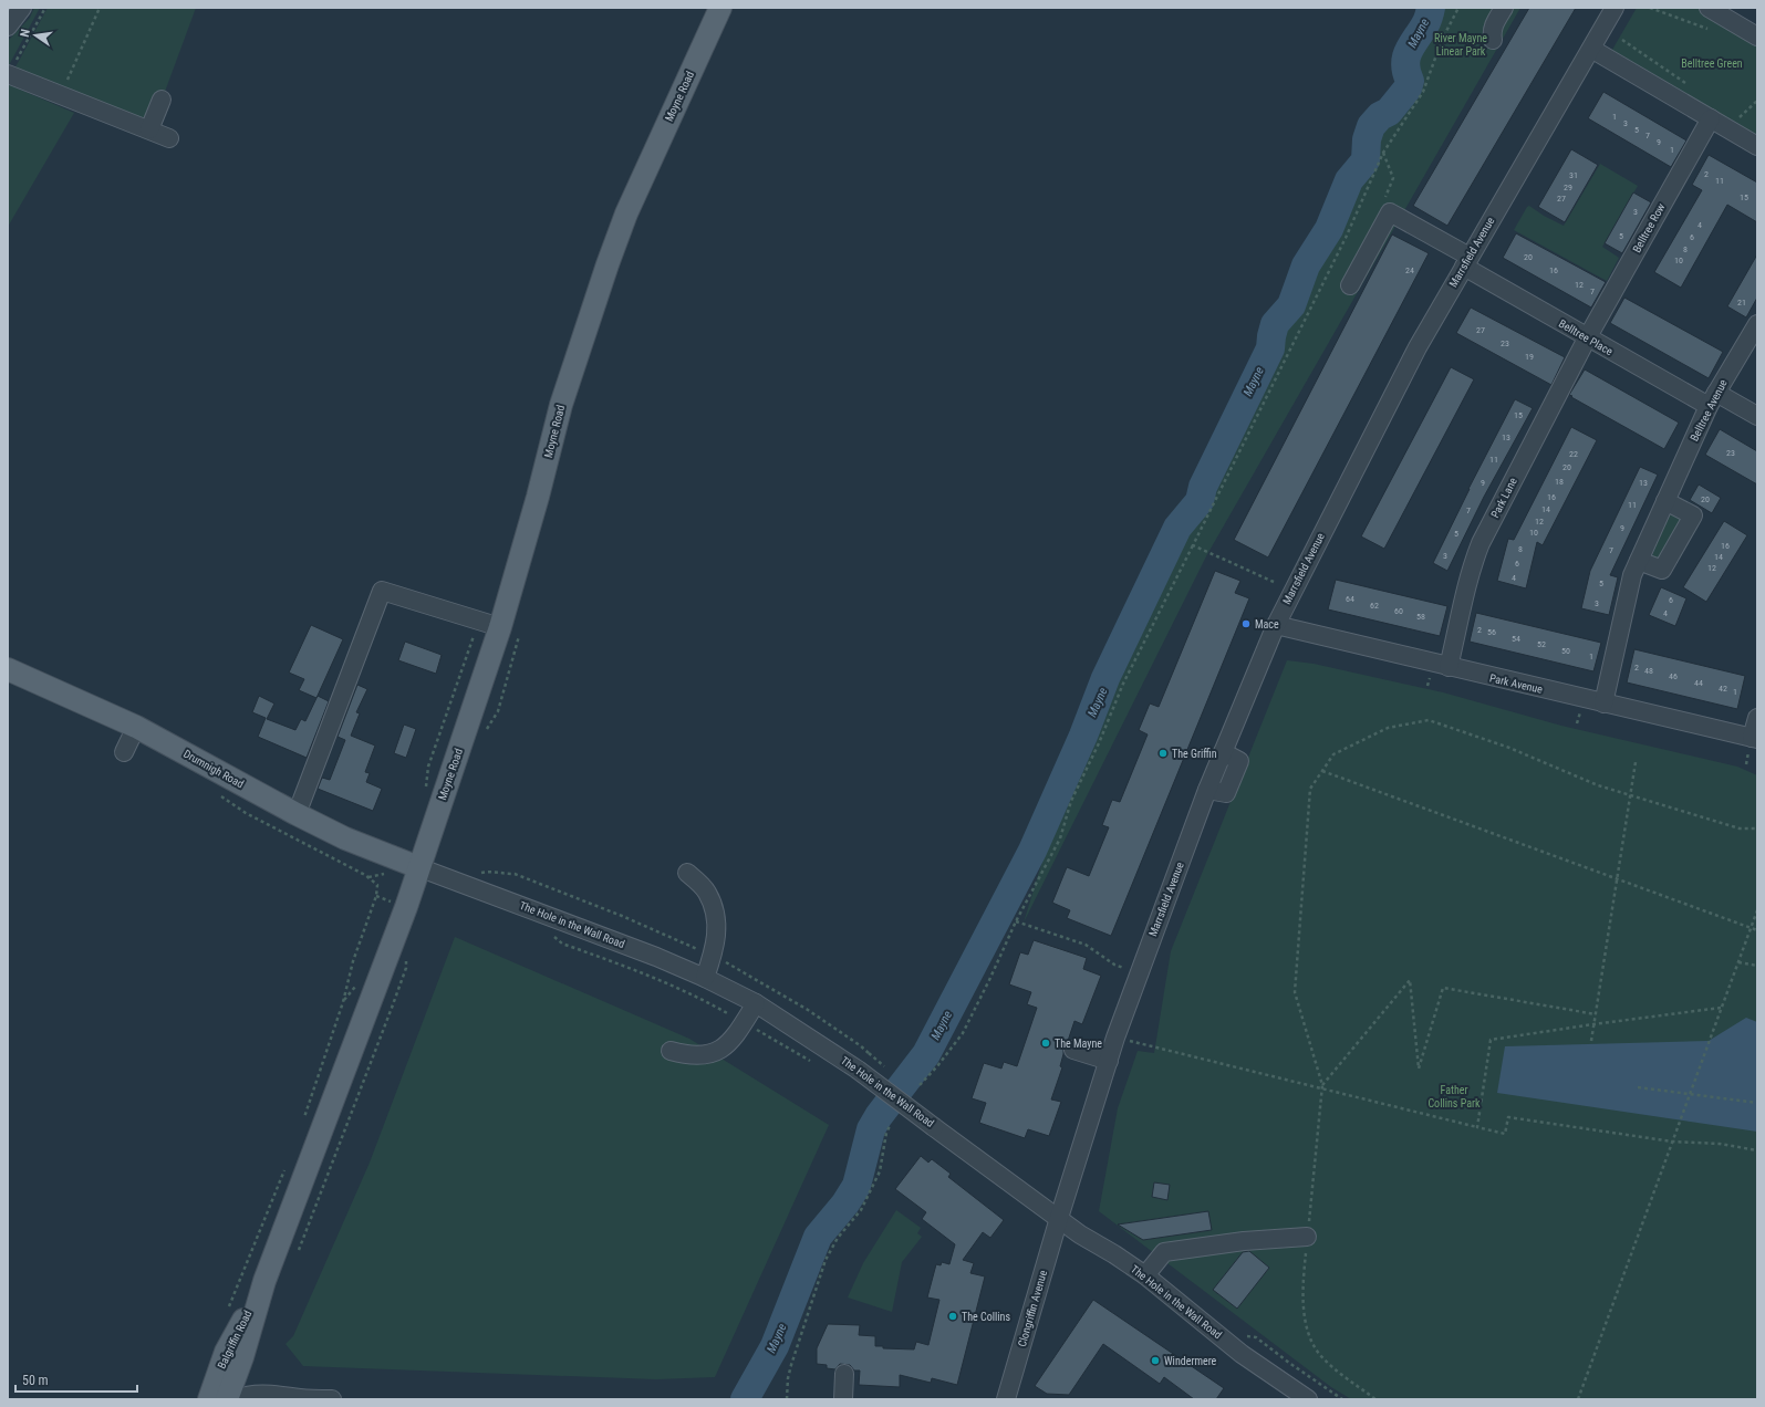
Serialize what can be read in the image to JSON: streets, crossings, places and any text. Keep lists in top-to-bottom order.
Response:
{
  "streets": {
    "main road": ["Moyne Road", "Drumnigh Road", "Balgriffin Road"],
    "street": [
      "Belltree Row",
      "Marrsfield Avenue",
      "Belltree Place",
      "Belltree Avenue",
      "Park Lane",
      "Park Avenue",
      "The Hole in the Wall Road",
      "Clongriffin Avenue"
    ]
  },
  "crossings": [
    ["Moyne Road", "Drumnigh Road"],
    ["Moyne Road", "The Hole in the Wall Road"],
    ["Moyne Road", "Balgriffin Road"],
    ["Belltree Row", "Belltree Place"],
    ["Belltree Row", "Park Lane"],
    ["Marrsfield Avenue", "Belltree Place"],
    ["Marrsfield Avenue", "Park Avenue"],
    ["Marrsfield Avenue", "The Hole in the Wall Road"],
    ["Marrsfield Avenue", "Clongriffin Avenue"],
    ["Belltree Place", "Belltree Avenue"],
    ["Belltree Place", "Park Lane"],
    ["Belltree Avenue", "Park Avenue"],
    ["Park Lane", "Park Avenue"],
    ["Drumnigh Road", "The Hole in the Wall Road"],
    ["The Hole in the Wall Road", "Clongriffin Avenue"]
  ],
  "water": ["Mayne"],
  "parks": ["River Mayne Linear Park", "Belltree Green", "Father Collins Park"],
  "places": [
    "Mace",
    "The Griffin",
    "The Mayne",
    "The Collins",
    "Windermere"
  ],
  "house_numbers": [
    "1",
    "3",
    "5",
    "7",
    "9",
    "1",
    "2",
    "31",
    "11",
    "29",
    "15",
    "27",
    "3",
    "4",
    "5",
    "6",
    "8",
    "20",
    "10",
    "24",
    "16",
    "12",
    "7",
    "21",
    "27",
    "23",
    "19",
    "15",
    "13",
    "23",
    "22",
    "11",
    "20",
    "18",
    "9",
    "13",
    "16",
    "20",
    "11",
    "14",
    "7",
    "12",
    "9",
    "10",
    "5",
    "16",
    "8",
    "7",
    "3",
    "14",
    "6",
    "12",
    "4",
    "5",
    "64",
    "6",
    "3",
    "62",
    "60",
    "4",
    "58",
    "2",
    "56",
    "54",
    "52",
    "50",
    "1",
    "2",
    "48",
    "46",
    "44",
    "42",
    "1"
  ],
  "scale_bar": "50 m",
  "north": "left"
}
